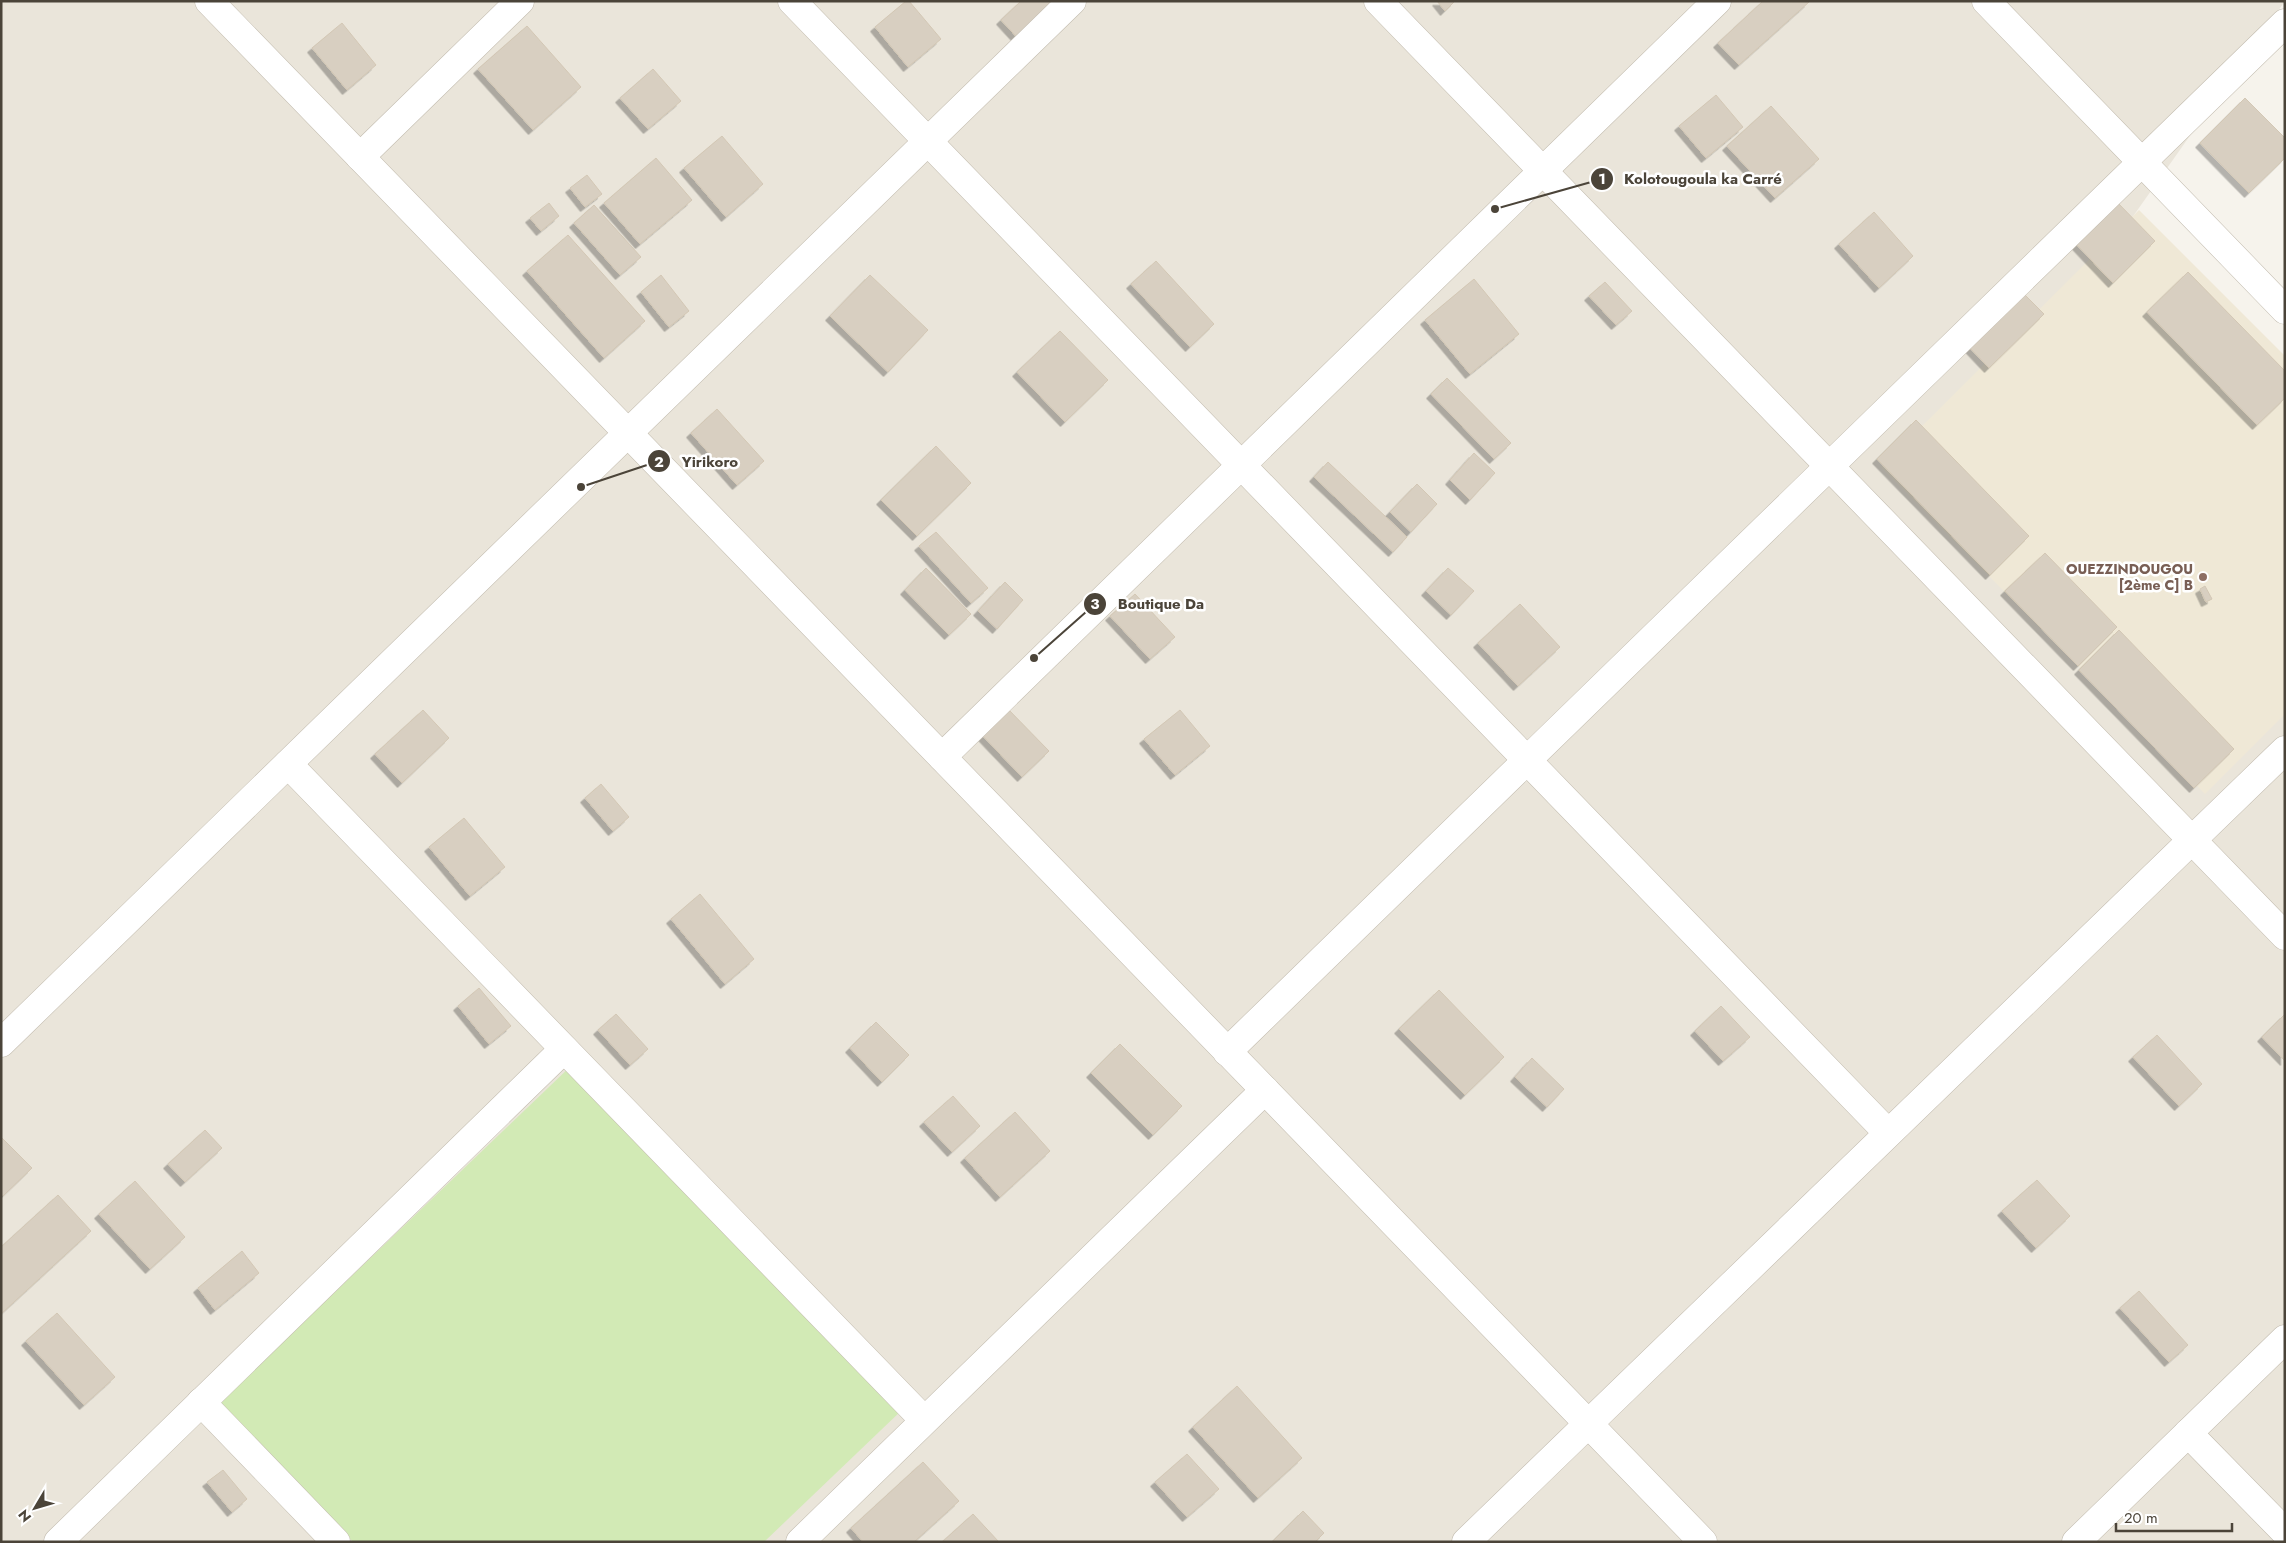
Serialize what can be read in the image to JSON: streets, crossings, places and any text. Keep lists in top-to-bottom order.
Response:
{
  "places": [
    "Kolotougoula ka Carré",
    "Yirikoro",
    "OUEZZINDOUGOU [2ème C] B",
    "Boutique Da"
  ],
  "scale_bar": "20 m",
  "north": "bottom left"
}
